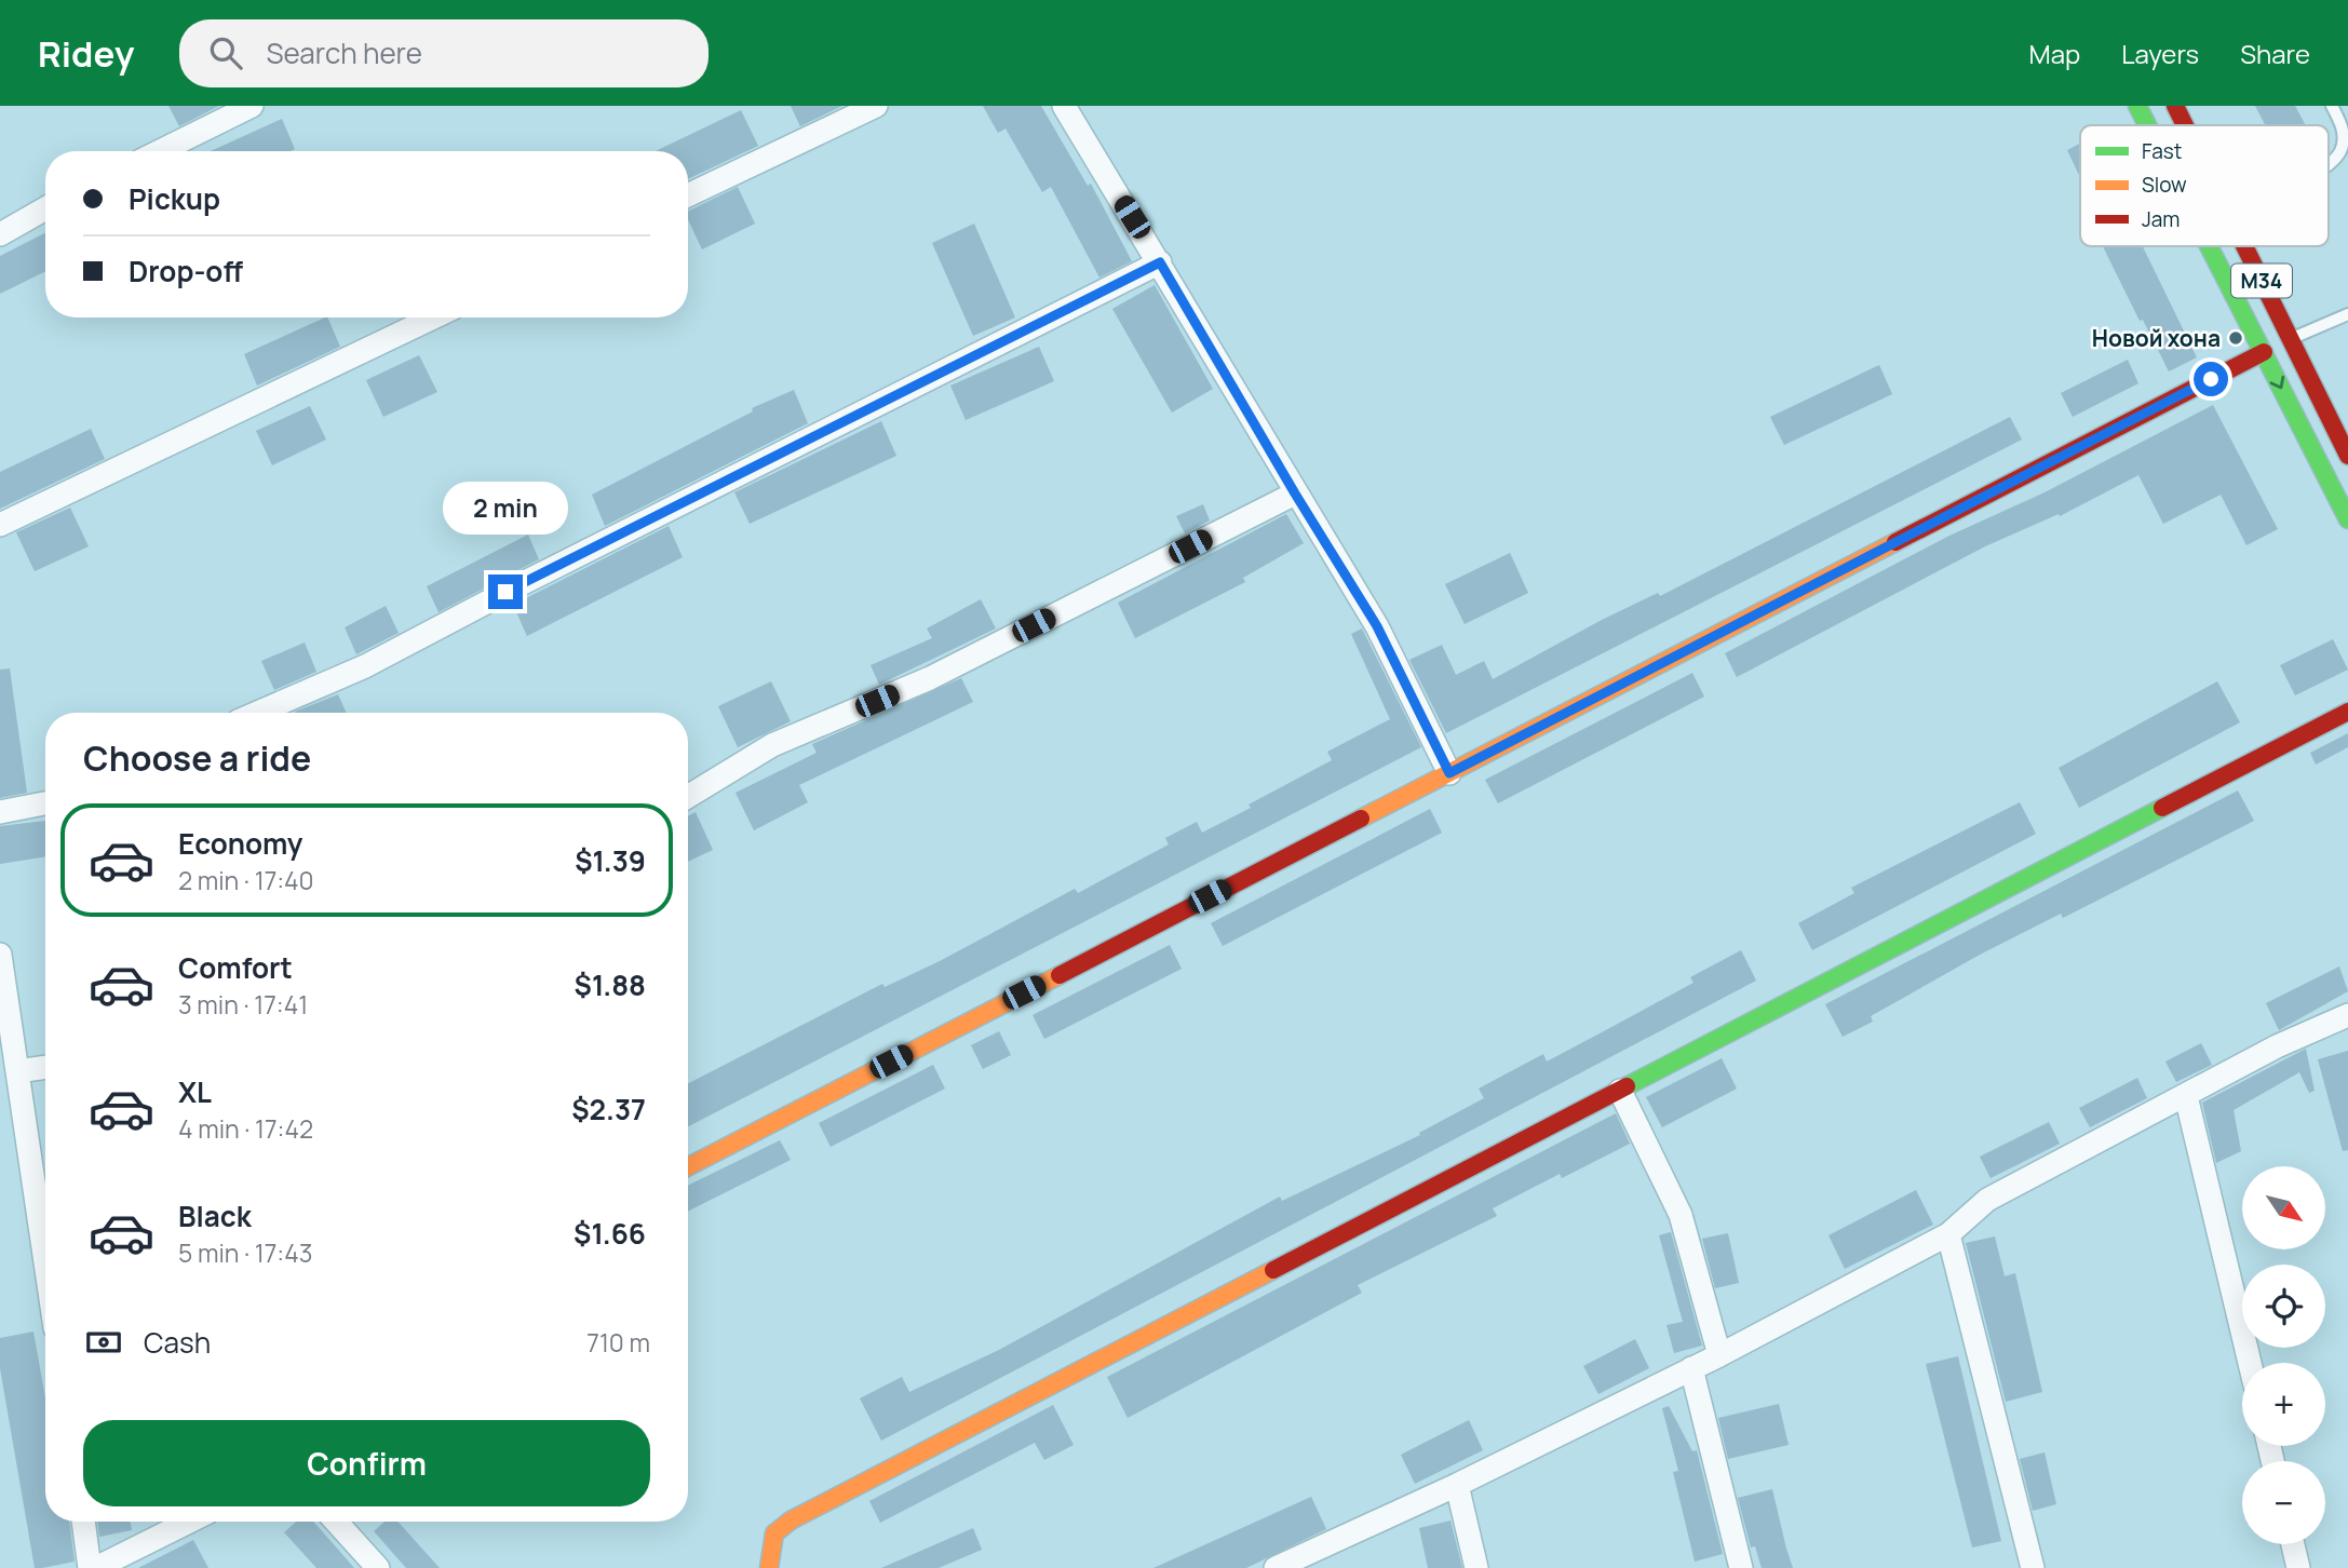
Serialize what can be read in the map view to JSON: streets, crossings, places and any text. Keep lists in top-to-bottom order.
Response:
{
  "streets": {
    "street": ["M34"]
  },
  "places": ["Новой хона"],
  "legend": ["Fast", "Slow", "Jam"],
  "north": "bottom right",
  "page": {
    "header": "Ridey",
    "search": "Search here",
    "nav": ["Map", "Layers", "Share"],
    "banner": ["Pickup", "Drop-off"],
    "bubble": "2 min",
    "heading": "Choose a ride",
    "list": [
      {
        "name": "Economy",
        "note": "2 min · 17:40",
        "value": "$1.39"
      },
      {
        "name": "Comfort",
        "note": "3 min · 17:41",
        "value": "$1.88"
      },
      {
        "name": "XL",
        "note": "4 min · 17:42",
        "value": "$2.37"
      },
      {
        "name": "Black",
        "note": "5 min · 17:43",
        "value": "$1.66"
      }
    ],
    "map_buttons": ["+", "−"],
    "pay": ["Cash", "710 m"],
    "buttons": "Confirm"
  }
}
